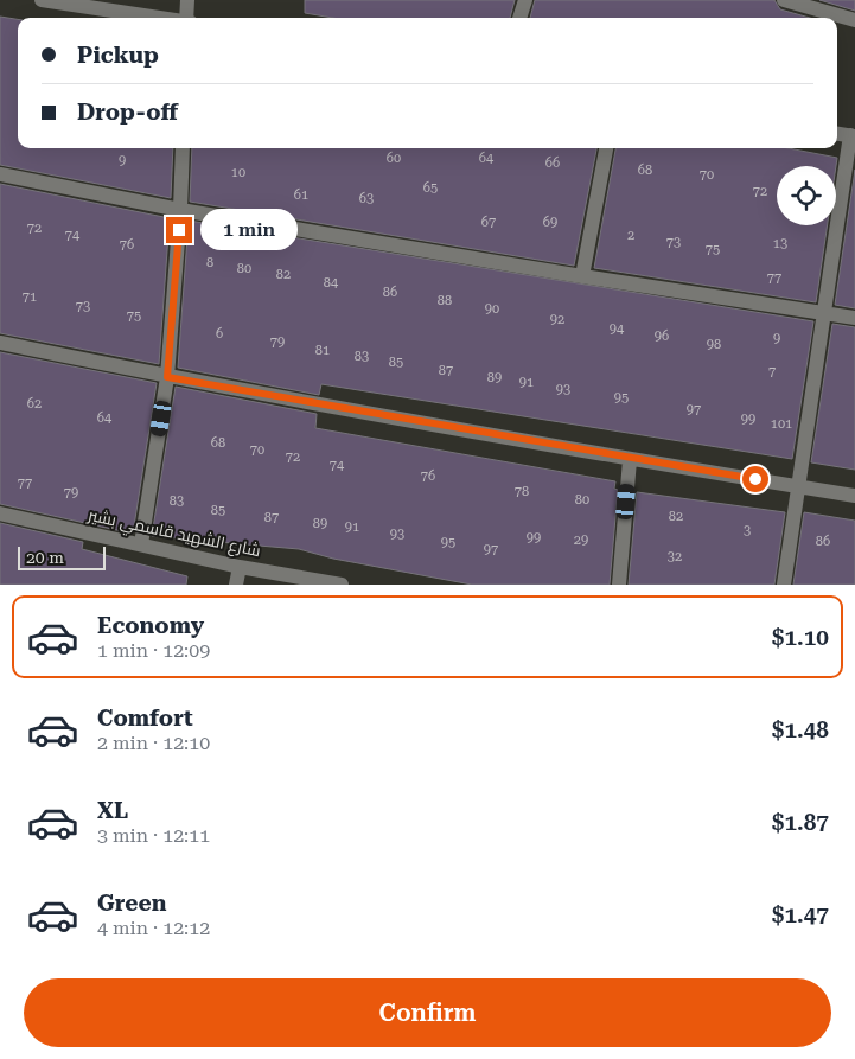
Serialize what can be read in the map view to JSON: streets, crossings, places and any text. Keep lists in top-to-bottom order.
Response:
{
  "streets": {
    "street": ["شارع الشهيد قاسمي بشير"]
  },
  "house_numbers": [
    "60",
    "64",
    "9",
    "66",
    "68",
    "10",
    "70",
    "65",
    "72",
    "61",
    "63",
    "67",
    "69",
    "72",
    "74",
    "2",
    "73",
    "13",
    "76",
    "75",
    "8",
    "80",
    "82",
    "77",
    "84",
    "86",
    "71",
    "88",
    "73",
    "90",
    "75",
    "92",
    "94",
    "6",
    "96",
    "9",
    "79",
    "98",
    "81",
    "83",
    "85",
    "87",
    "7",
    "89",
    "91",
    "93",
    "95",
    "62",
    "97",
    "64",
    "99",
    "101",
    "68",
    "70",
    "72",
    "74",
    "76",
    "77",
    "78",
    "79",
    "80",
    "83",
    "85",
    "82",
    "87",
    "89",
    "91",
    "3",
    "93",
    "99",
    "29",
    "86",
    "95",
    "97",
    "32"
  ],
  "scale_bar": "20 m",
  "page": {
    "banner": ["Pickup", "Drop-off"],
    "bubble": "1 min",
    "scale": "20 m",
    "list": [
      {
        "name": "Economy",
        "note": "1 min · 12:09",
        "value": "$1.10"
      },
      {
        "name": "Comfort",
        "note": "2 min · 12:10",
        "value": "$1.48"
      },
      {
        "name": "XL",
        "note": "3 min · 12:11",
        "value": "$1.87"
      },
      {
        "name": "Green",
        "note": "4 min · 12:12",
        "value": "$1.47"
      }
    ],
    "buttons": "Confirm"
  }
}
